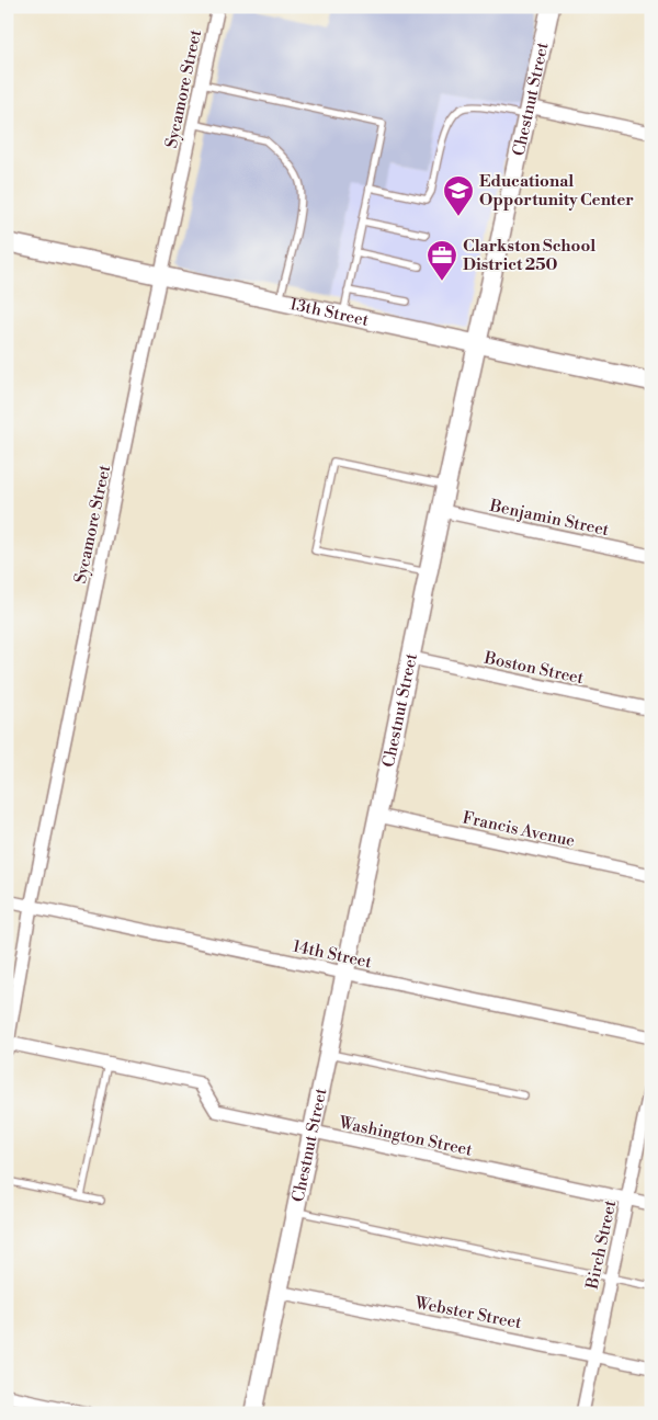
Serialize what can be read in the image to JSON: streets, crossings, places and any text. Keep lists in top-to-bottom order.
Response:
{
  "streets": {
    "street": [
      "Sycamore Street",
      "Chestnut Street",
      "13th Street",
      "Benjamin Street",
      "Boston Street",
      "Francis Avenue",
      "14th Street",
      "Washington Street",
      "Birch Street",
      "Webster Street"
    ]
  },
  "crossings": [
    ["Sycamore Street", "13th Street"],
    ["Sycamore Street", "14th Street"],
    ["Sycamore Street", "Washington Street"],
    ["Chestnut Street", "13th Street"],
    ["Chestnut Street", "Benjamin Street"],
    ["Chestnut Street", "Boston Street"],
    ["Chestnut Street", "Francis Avenue"],
    ["Chestnut Street", "14th Street"],
    ["Chestnut Street", "Washington Street"],
    ["Chestnut Street", "Webster Street"],
    ["Washington Street", "Birch Street"],
    ["Birch Street", "Webster Street"]
  ],
  "places": {
    "school or university": ["Educational Opportunity Center"],
    "office": ["Clarkston School District 250"]
  }
}
